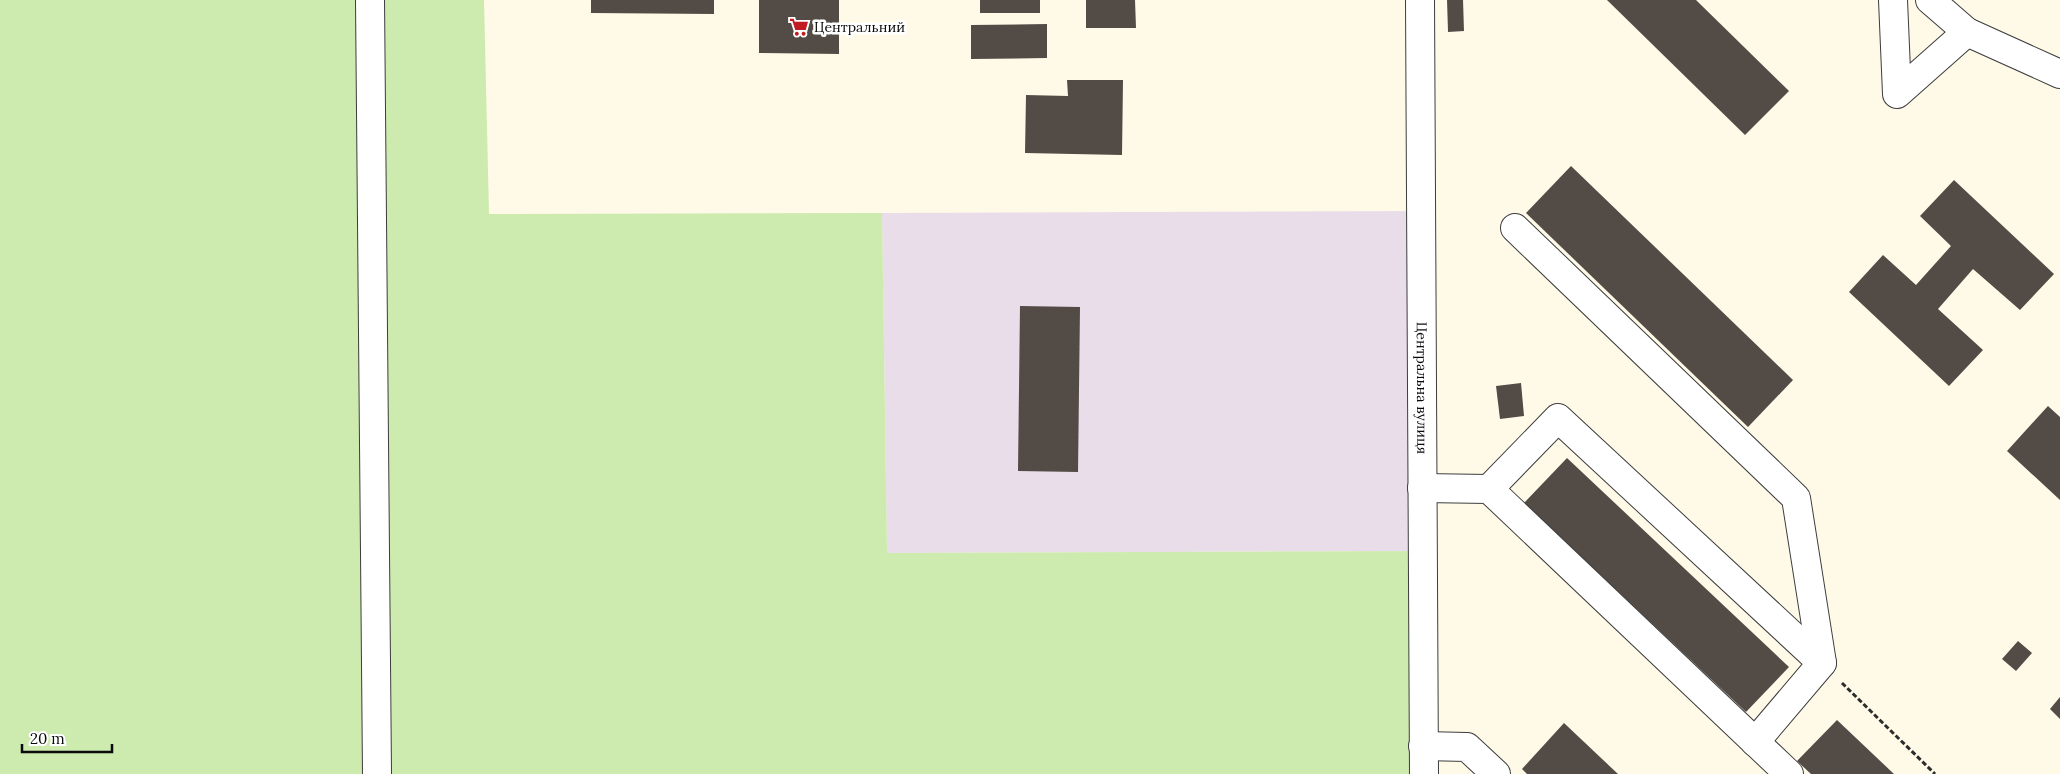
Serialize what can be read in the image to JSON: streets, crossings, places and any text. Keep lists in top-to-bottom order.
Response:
{
  "streets": {
    "street": ["Центральна вулиця"]
  },
  "places": {
    "supermarket": ["Центральний"]
  },
  "scale_bar": "20 m"
}
